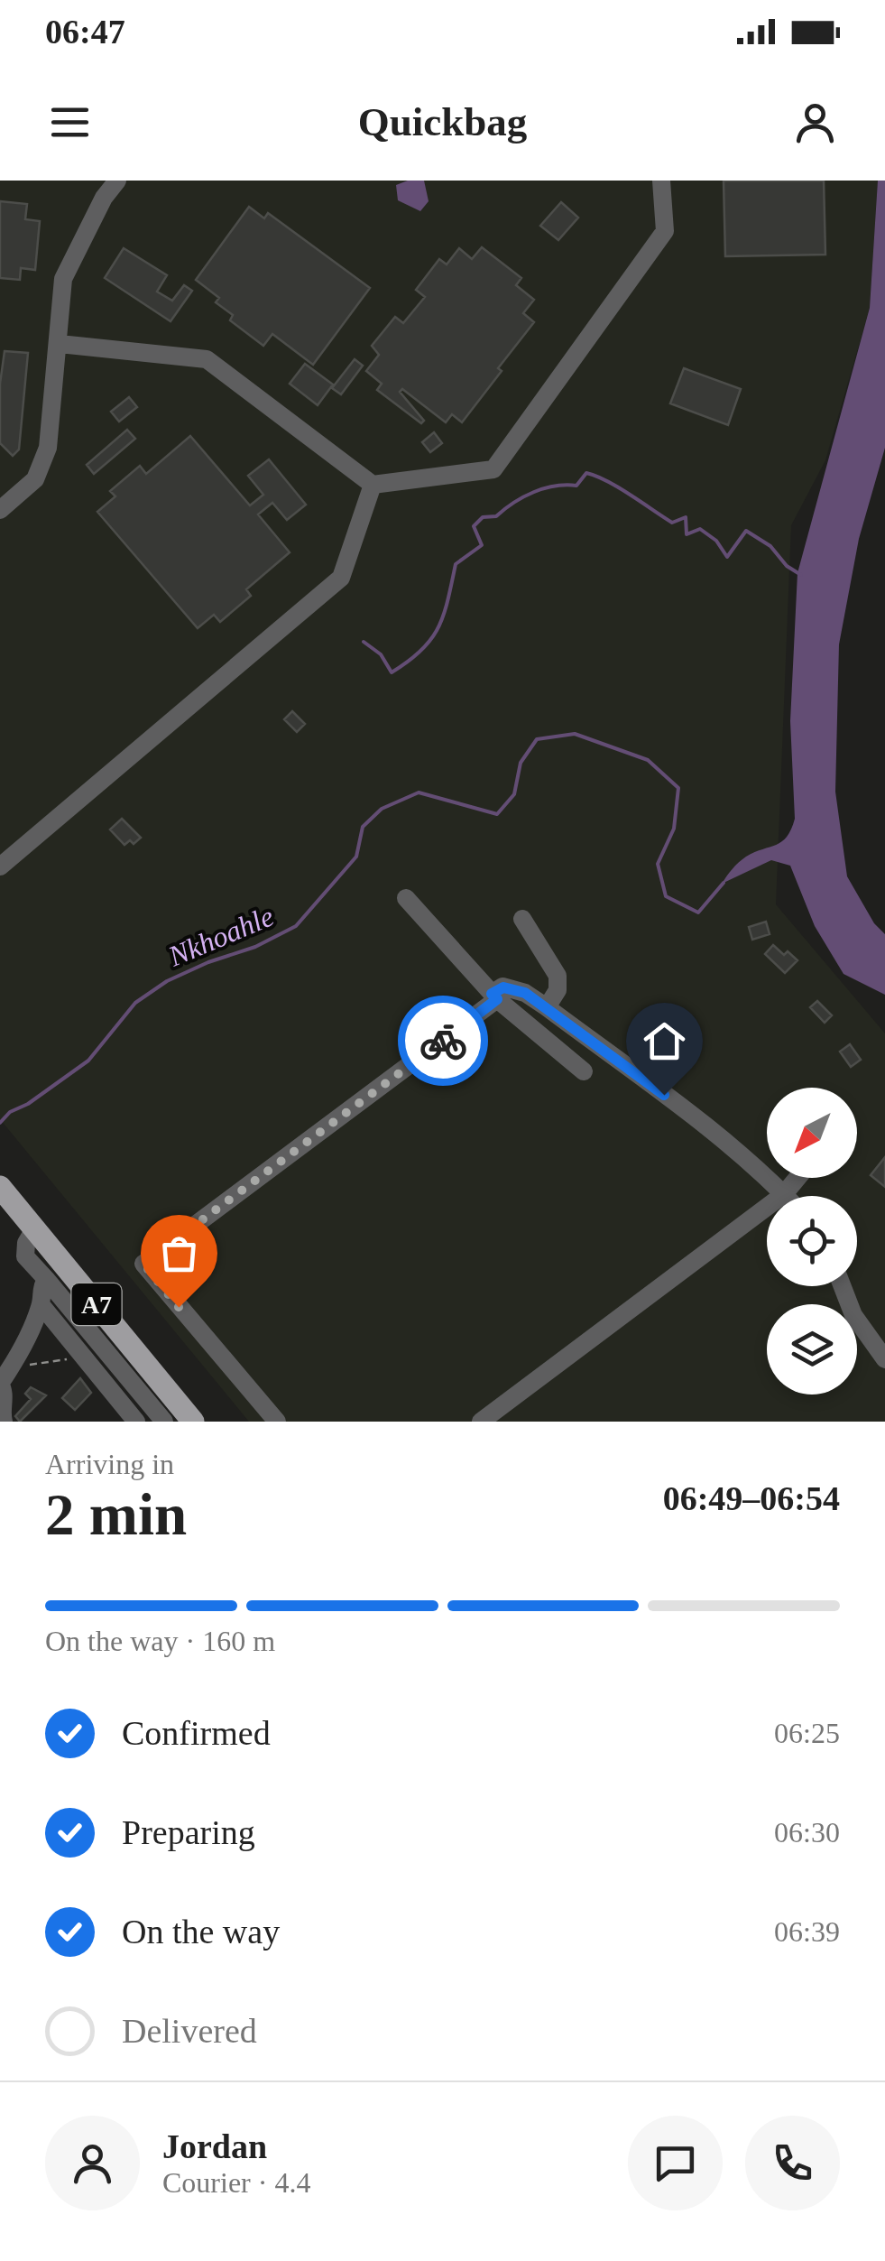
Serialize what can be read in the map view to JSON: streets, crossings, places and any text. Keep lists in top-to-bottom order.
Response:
{
  "streets": {
    "main road": ["A7"]
  },
  "water": ["Nkhoahle"],
  "north": "bottom left",
  "page": {
    "status": "06:47",
    "header": "Quickbag",
    "heading": ["2 min", "Arriving in", "06:49–06:54"],
    "panel": ["Jordan", "Courier · 4.4"],
    "bar": "On the way · 160 m",
    "list": [
      ["Confirmed", "06:25"],
      ["Preparing", "06:30"],
      ["On the way", "06:39"],
      "Delivered"
    ]
  }
}
